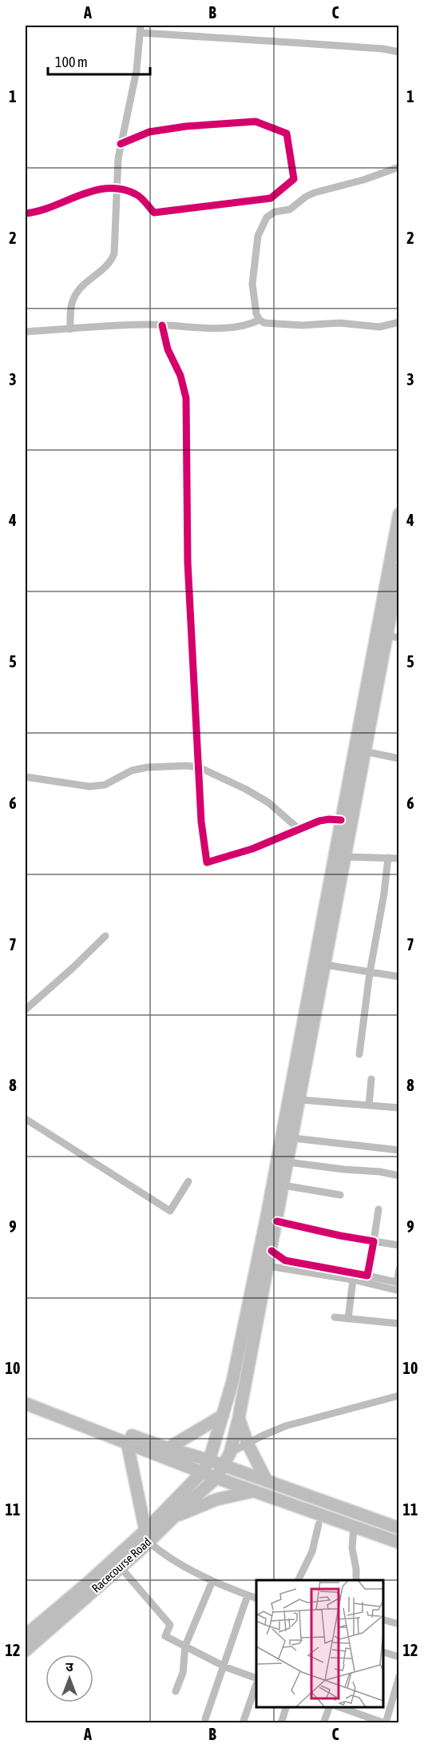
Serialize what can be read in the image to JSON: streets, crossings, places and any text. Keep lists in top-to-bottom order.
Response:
{
  "streets": {
    "main road": ["Racecourse Road"]
  },
  "scale_bar": "100 m",
  "north": "top",
  "grid": {
    "columns": ["A", "B", "C"],
    "rows": [
      "1",
      "2",
      "3",
      "4",
      "5",
      "6",
      "7",
      "8",
      "9",
      "10",
      "11",
      "12"
    ]
  }
}
